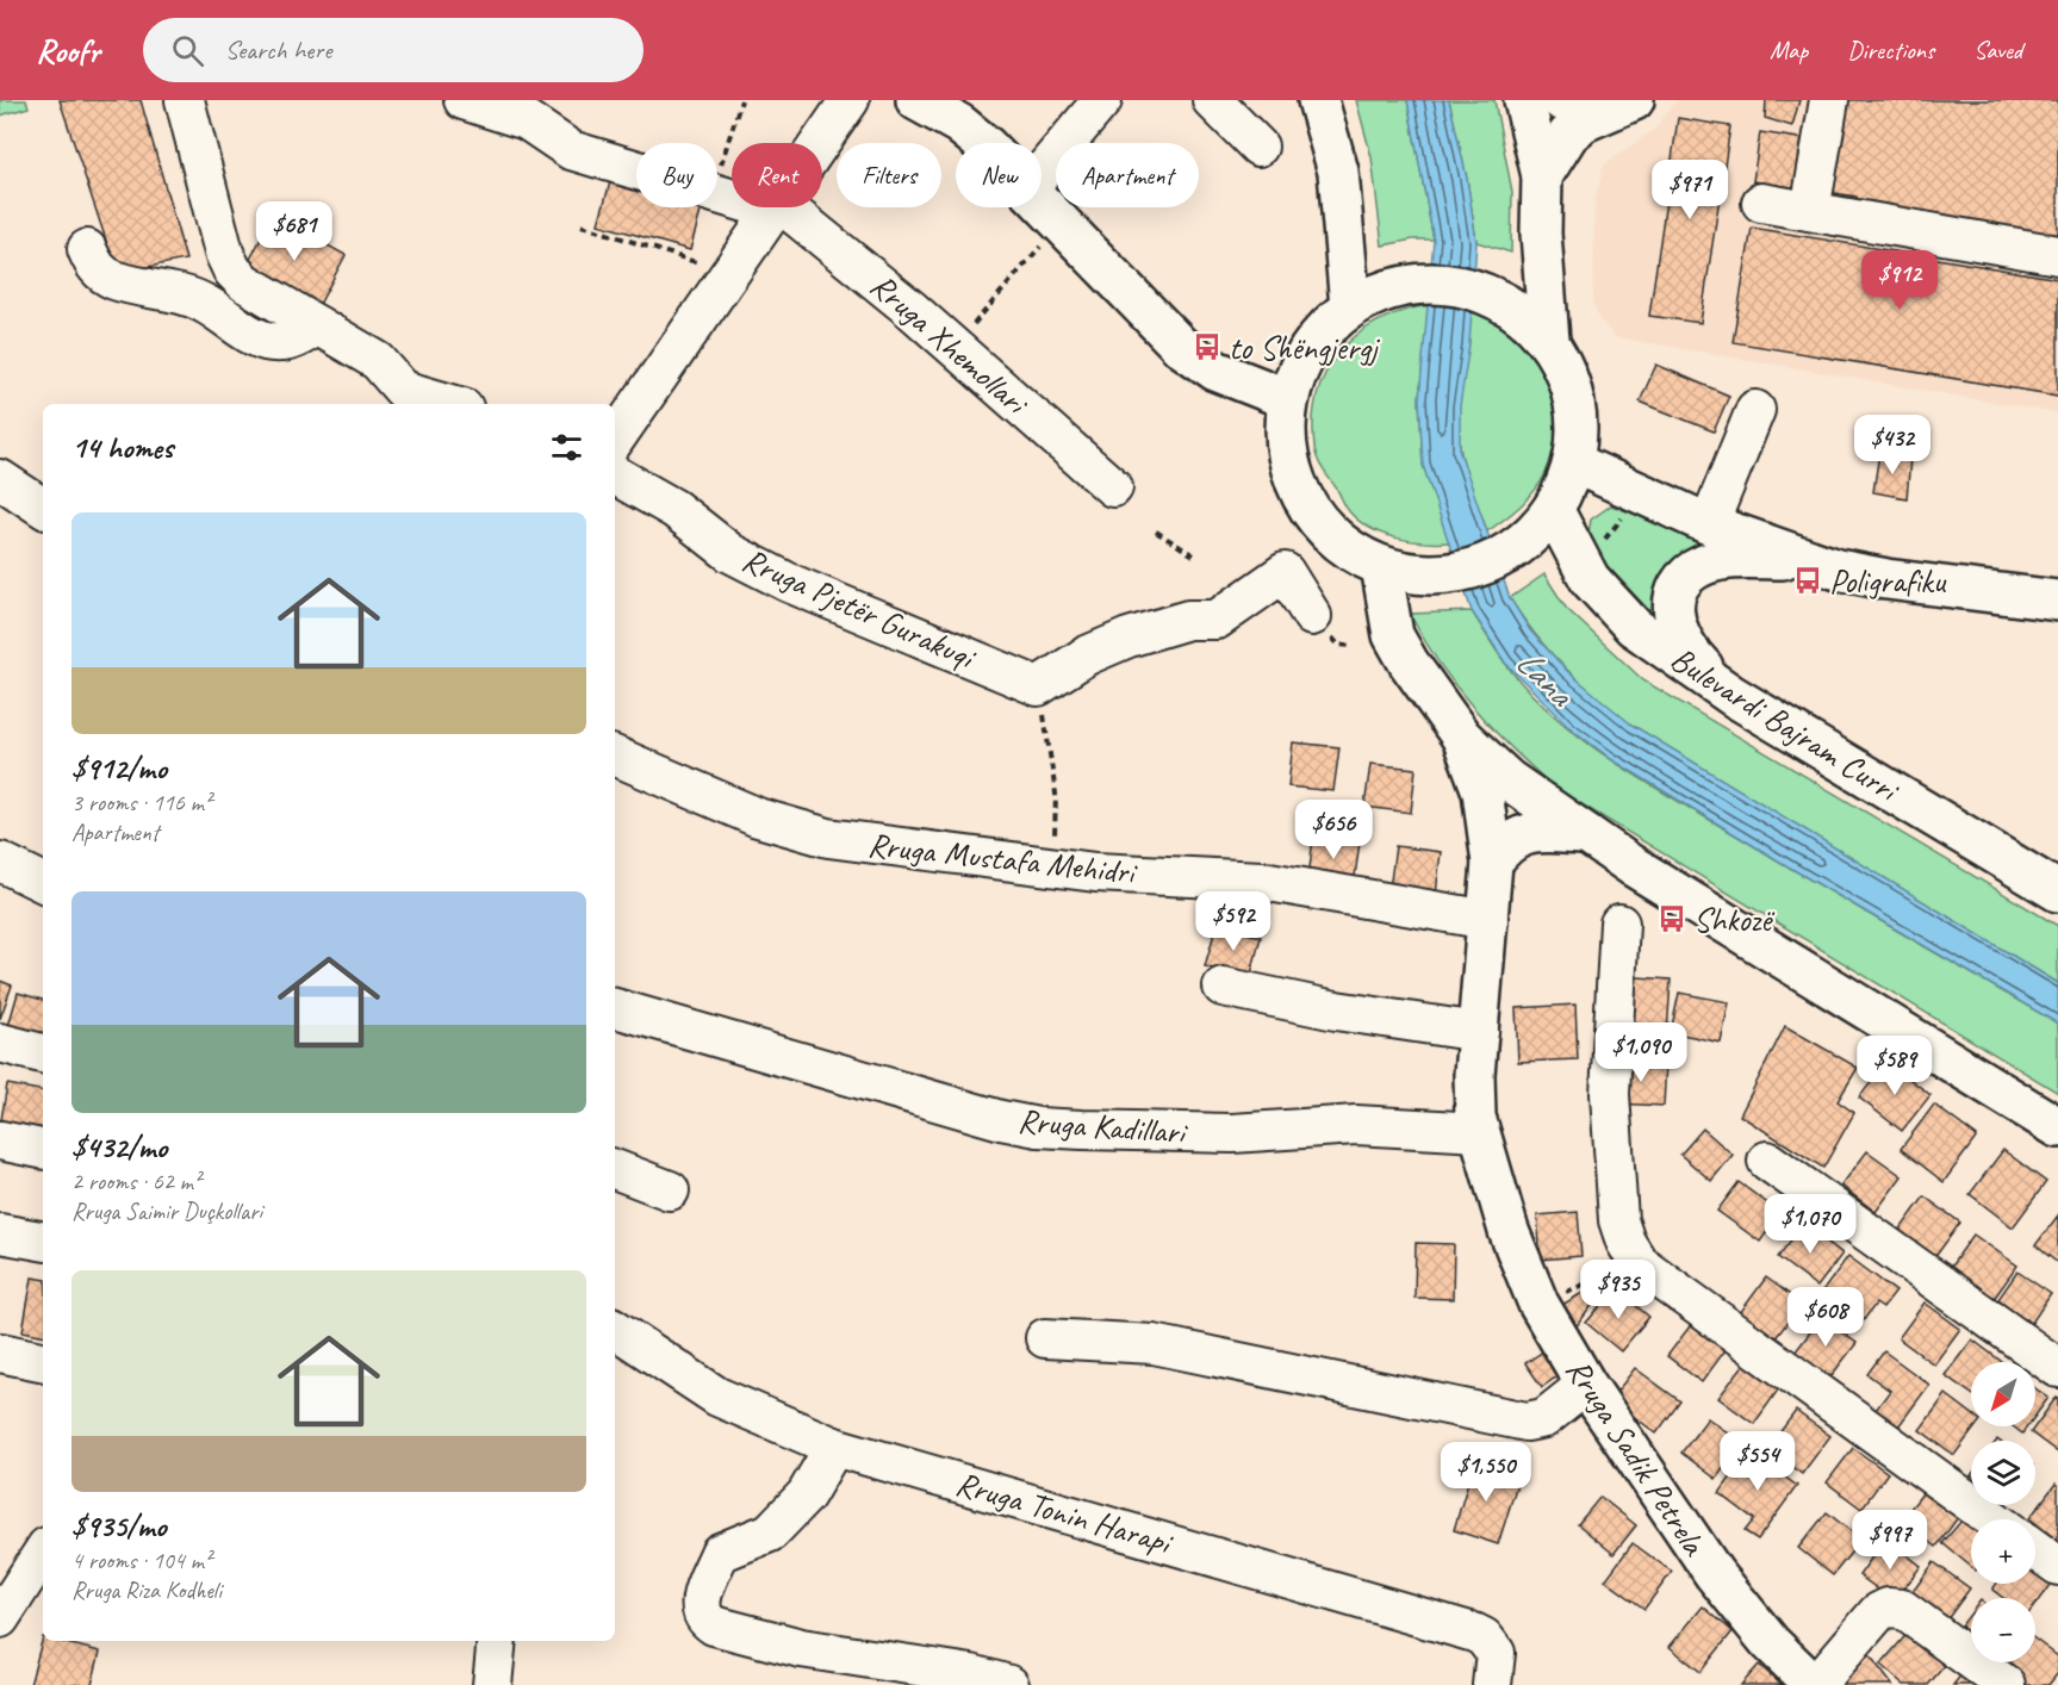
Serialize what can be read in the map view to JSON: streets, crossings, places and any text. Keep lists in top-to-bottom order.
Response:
{
  "streets": {
    "main road": ["Bulevardi Bajram Curri", "Rruga Sadik Petrela"],
    "street": [
      "Rruga Xhemollari",
      "Rruga Pjetër Gurakuqi",
      "Rruga Mustafa Mehidri",
      "Rruga Kadillari",
      "Rruga Tonin Harapi"
    ]
  },
  "crossings": [
    ["Rruga Mustafa Mehidri", "Rruga Sadik Petrela"],
    ["Rruga Kadillari", "Rruga Sadik Petrela"]
  ],
  "water": ["Lana"],
  "places": {
    "bus stop": ["to Shëngjergj", "Poligrafiku", "Shkozë"]
  },
  "north": "bottom left",
  "page": {
    "header": "Roofr",
    "search": "Search here",
    "nav": ["Map", "Directions", "Saved"],
    "chip": [
      "Buy",
      "Rent",
      "Filters",
      "New",
      "Apartment"
    ],
    "price": [
      "$971",
      "$681",
      "$912",
      "$432",
      "$656",
      "$592",
      "$1,090",
      "$589",
      "$1,070",
      "$935",
      "$608",
      "$554",
      "$1,550",
      "$997"
    ],
    "heading": "14 homes",
    "list": [
      {
        "name": "$912/mo",
        "note": "3 rooms · 116 m² · Apartment"
      },
      {
        "name": "$432/mo",
        "note": "2 rooms · 62 m² · Rruga Saimir Duçkollari"
      },
      {
        "name": "$935/mo",
        "note": "4 rooms · 104 m² · Rruga Riza Kodheli"
      }
    ],
    "map_buttons": ["+", "−"]
  }
}
